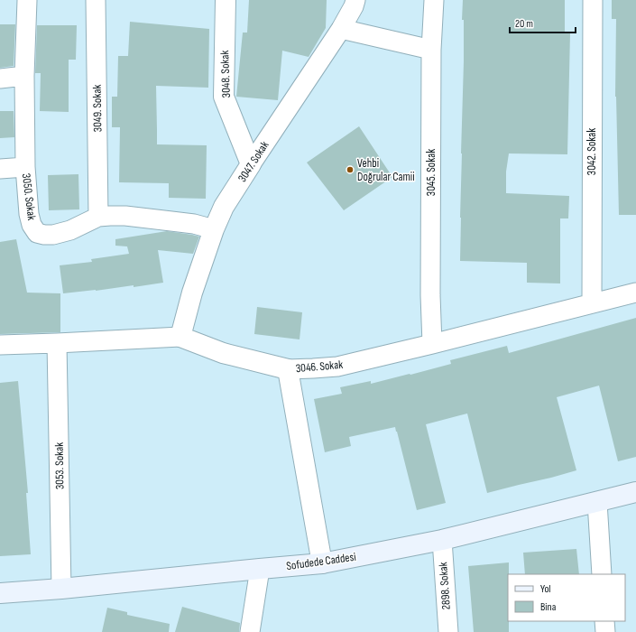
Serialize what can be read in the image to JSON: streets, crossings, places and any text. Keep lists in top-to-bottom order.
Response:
{
  "streets": {
    "main road": ["Sofudede Caddesi"],
    "street": [
      "3048. Sokak",
      "3049. Sokak",
      "3042. Sokak",
      "3047. Sokak",
      "3045. Sokak",
      "3050. Sokak",
      "3046. Sokak",
      "3053. Sokak",
      "2898. Sokak"
    ]
  },
  "crossings": [
    ["3048. Sokak", "3047. Sokak"],
    ["3049. Sokak", "3050. Sokak"],
    ["3042. Sokak", "3046. Sokak"],
    ["3047. Sokak", "3050. Sokak"],
    ["3047. Sokak", "3046. Sokak"],
    ["3045. Sokak", "3046. Sokak"],
    ["3046. Sokak", "3053. Sokak"],
    ["3053. Sokak", "Sofudede Caddesi"],
    ["Sofudede Caddesi", "2898. Sokak"]
  ],
  "places": ["Vehbi Doğrular Camii"],
  "legend": ["Yol", "Bina"],
  "scale_bar": "20 m"
}
